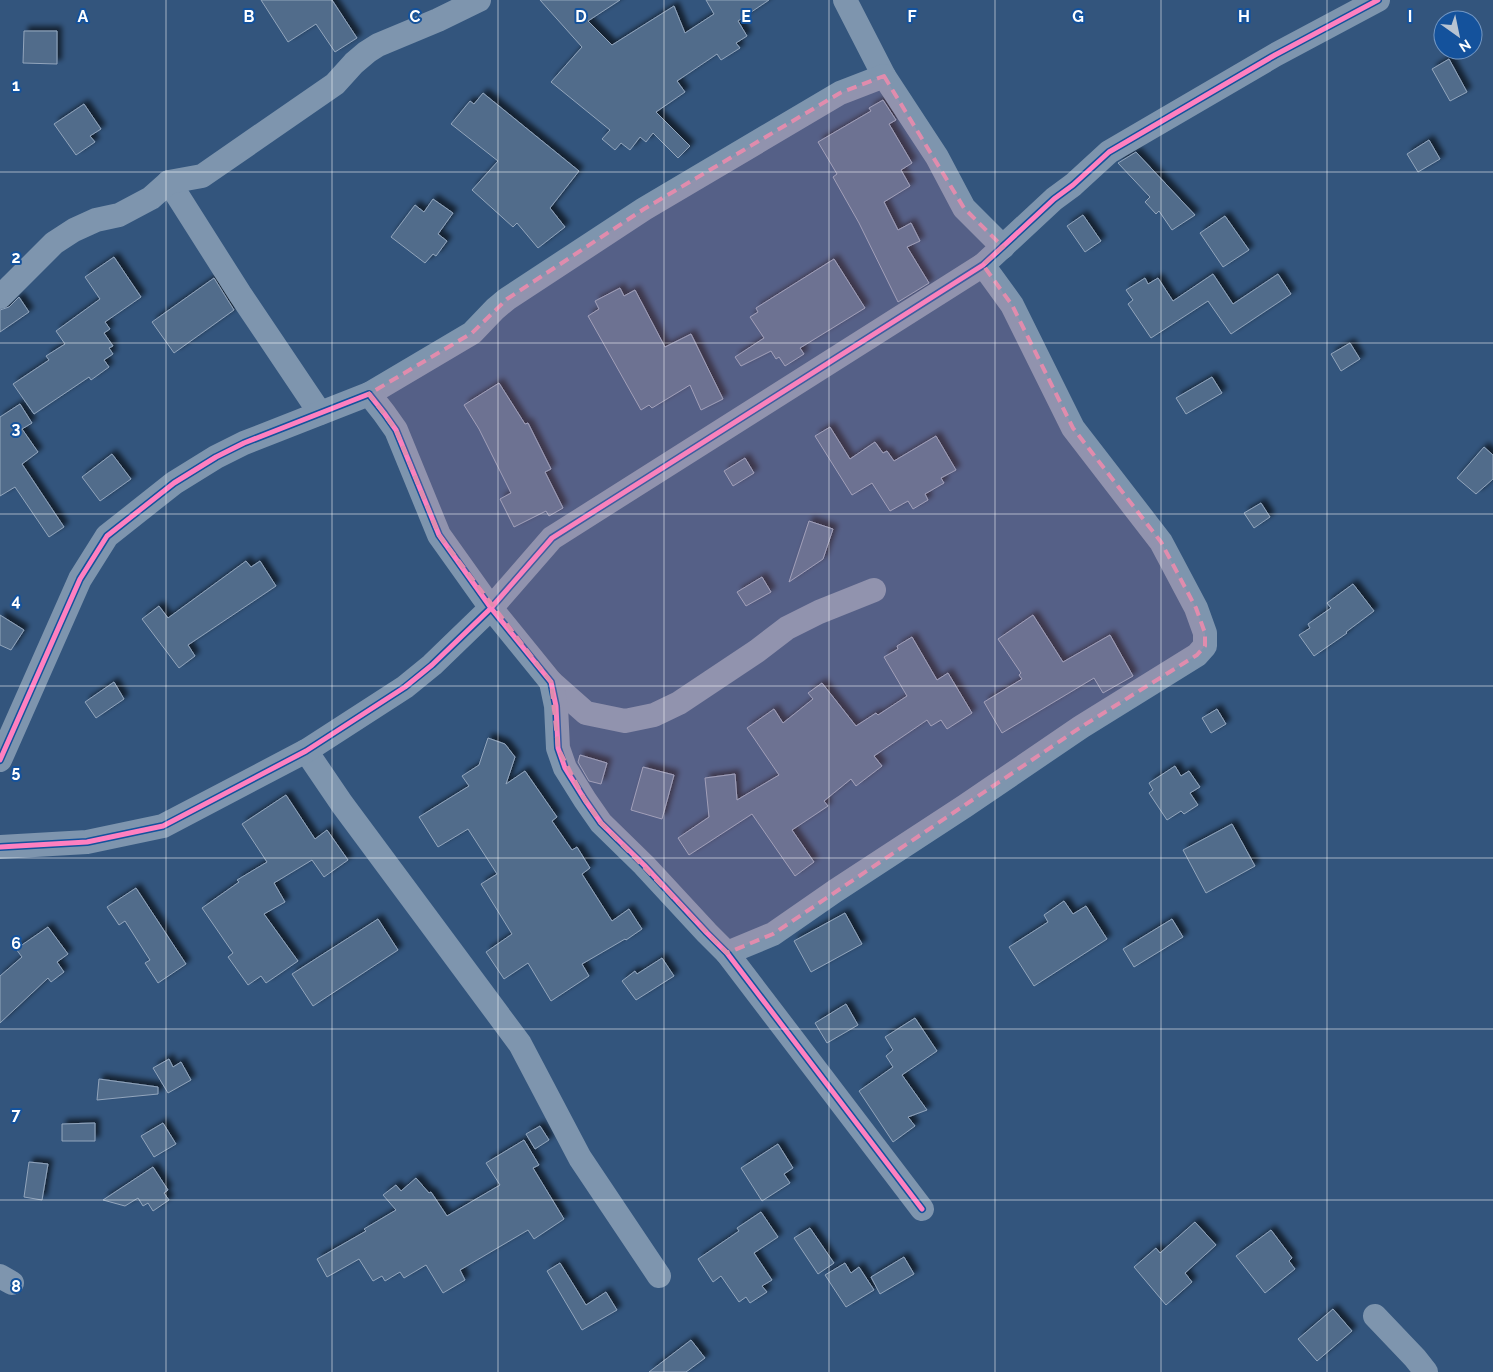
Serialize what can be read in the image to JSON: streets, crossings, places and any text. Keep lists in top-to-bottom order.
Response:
{
  "north": "bottom right",
  "grid": {
    "columns": [
      "A",
      "B",
      "C",
      "D",
      "E",
      "F",
      "G",
      "H",
      "I"
    ],
    "rows": [
      "1",
      "2",
      "3",
      "4",
      "5",
      "6",
      "7",
      "8"
    ]
  }
}
